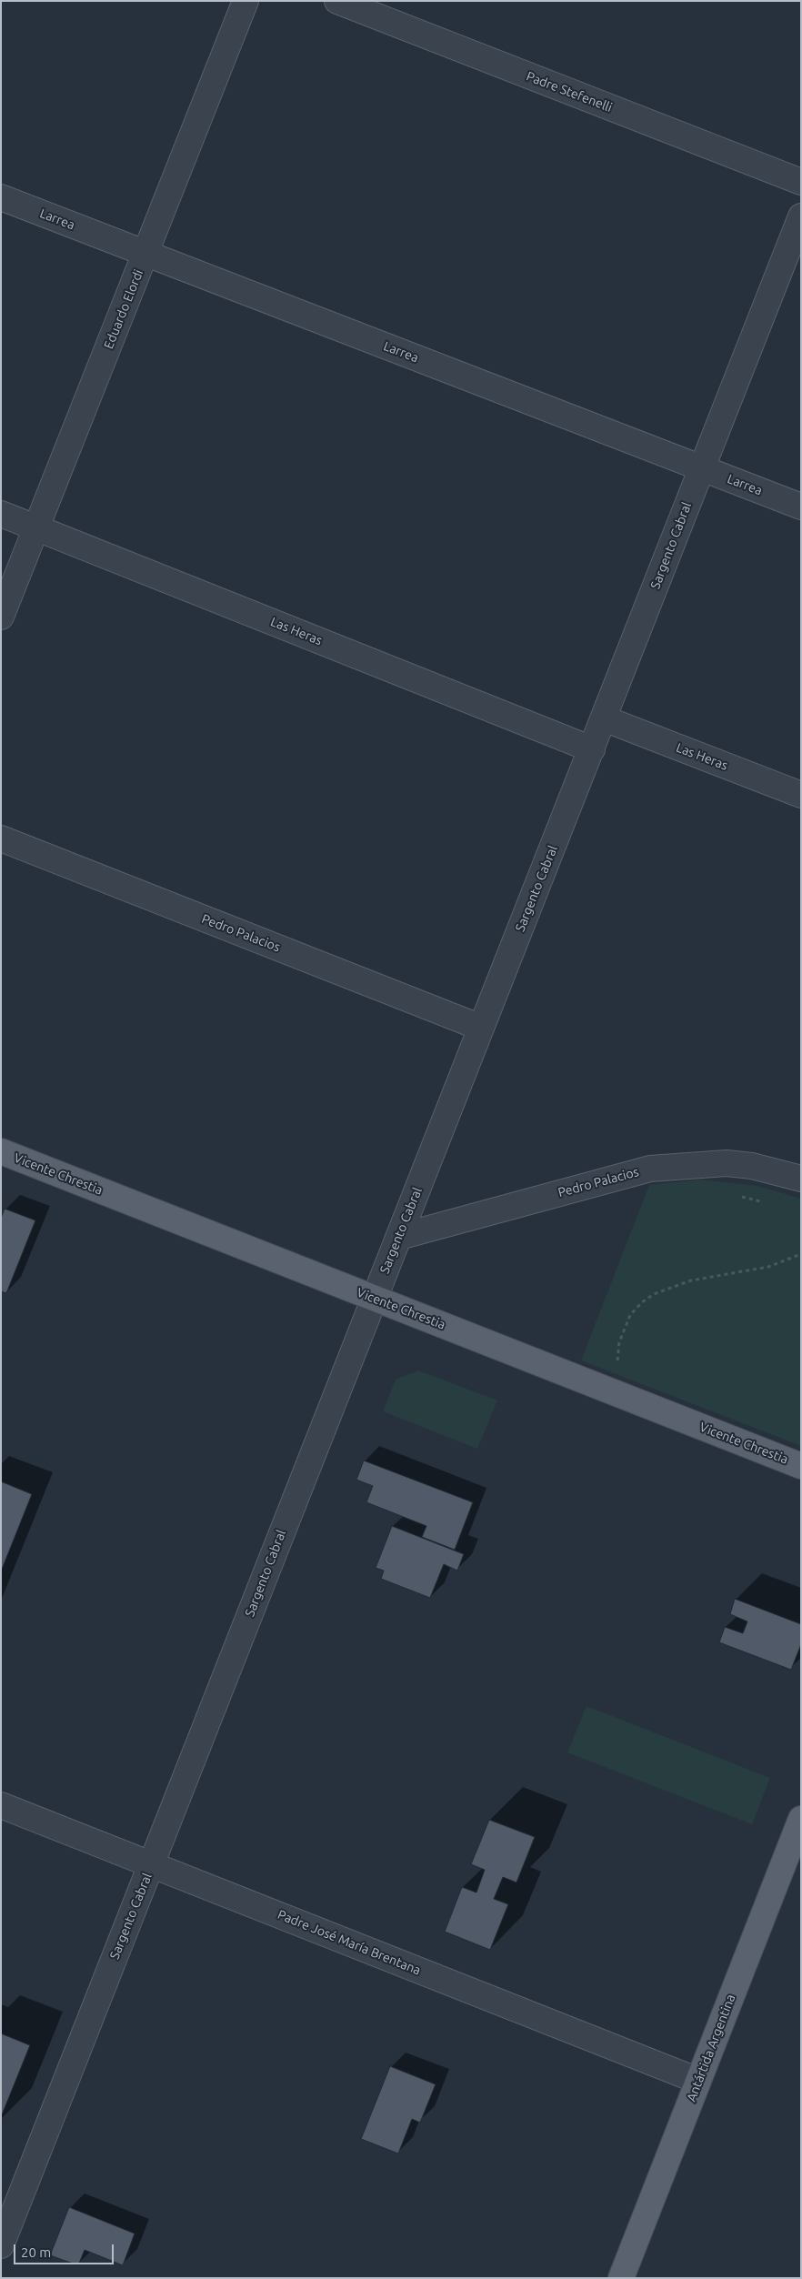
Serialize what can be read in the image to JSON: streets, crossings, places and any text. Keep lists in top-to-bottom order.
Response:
{
  "streets": {
    "main road": ["Vicente Chrestia", "Antártida Argentina"],
    "street": [
      "Padre Stefenelli",
      "Larrea",
      "Eduardo Elordi",
      "Sargento Cabral",
      "Las Heras",
      "Pedro Palacios",
      "Padre José María Brentana"
    ]
  },
  "crossings": [
    ["Larrea", "Eduardo Elordi"],
    ["Larrea", "Sargento Cabral"],
    ["Eduardo Elordi", "Las Heras"],
    ["Sargento Cabral", "Las Heras"],
    ["Sargento Cabral", "Pedro Palacios"],
    ["Sargento Cabral", "Vicente Chrestia"],
    ["Sargento Cabral", "Padre José María Brentana"],
    ["Padre José María Brentana", "Antártida Argentina"]
  ],
  "scale_bar": "20 m"
}
